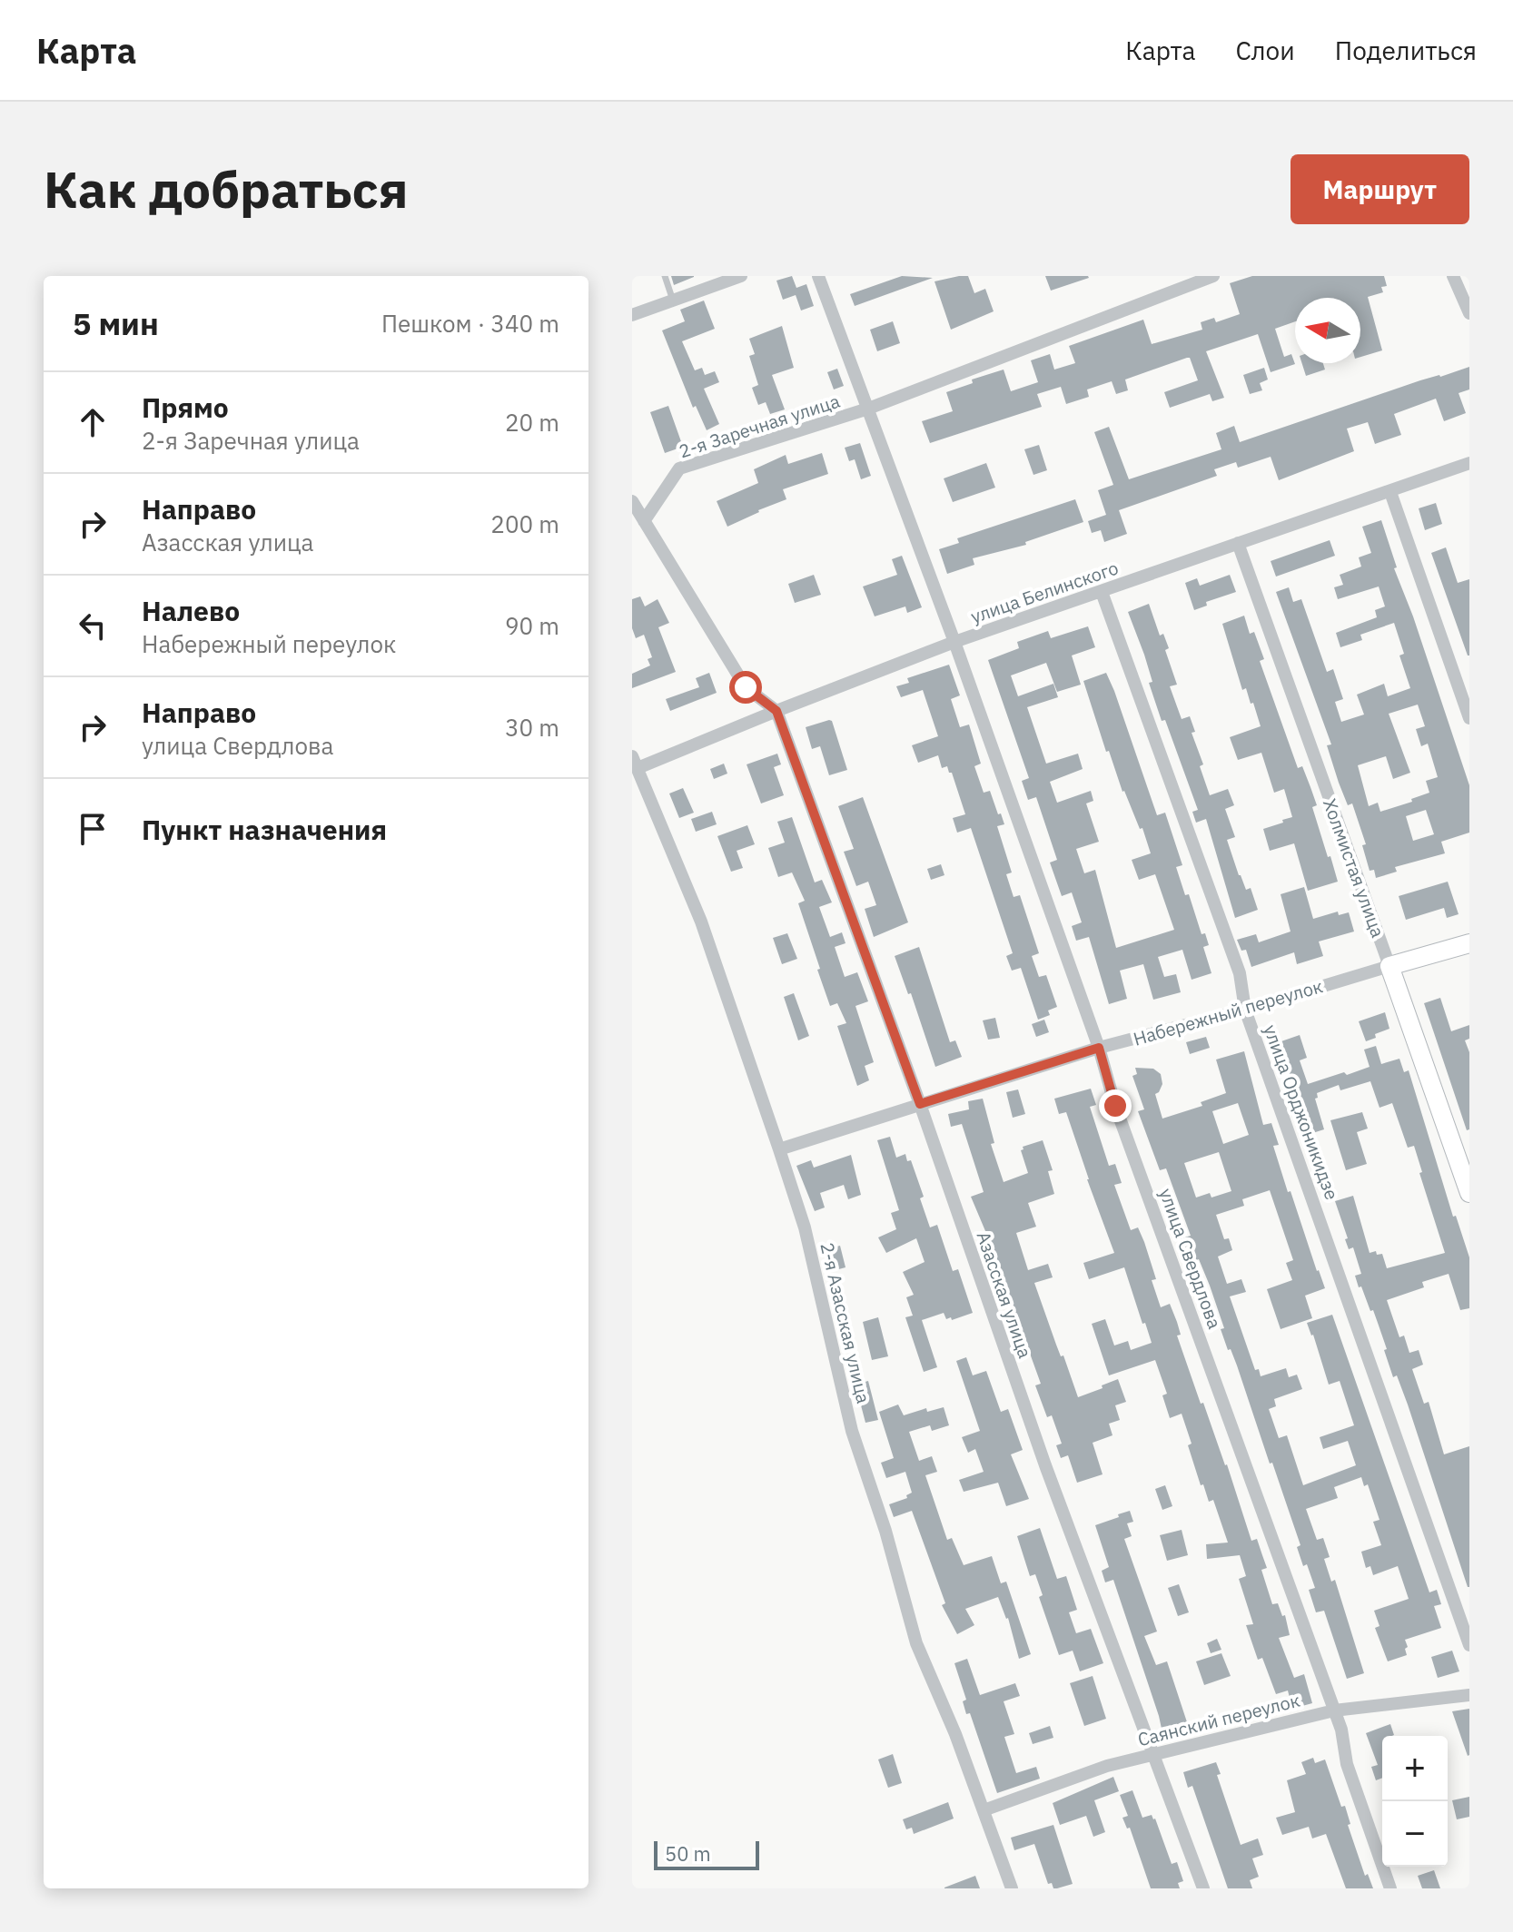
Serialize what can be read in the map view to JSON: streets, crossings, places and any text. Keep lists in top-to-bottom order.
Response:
{
  "streets": {
    "street": [
      "2-я Заречная улица",
      "улица Белинского",
      "Холмистая улица",
      "Набережный переулок",
      "улица Орджоникидзе",
      "улица Свердлова",
      "Азасская улица",
      "2-я Азасская улица",
      "Саянский переулок"
    ]
  },
  "crossings": [
    ["2-я Заречная улица", "улица Свердлова"],
    ["улица Белинского", "Холмистая улица"],
    ["улица Белинского", "улица Орджоникидзе"],
    ["улица Белинского", "улица Свердлова"],
    ["улица Белинского", "Азасская улица"],
    ["улица Белинского", "2-я Азасская улица"],
    ["Холмистая улица", "Набережный переулок"],
    ["Набережный переулок", "улица Орджоникидзе"],
    ["Набережный переулок", "улица Свердлова"],
    ["Набережный переулок", "Азасская улица"],
    ["Набережный переулок", "2-я Азасская улица"],
    ["улица Свердлова", "Саянский переулок"],
    ["Азасская улица", "Саянский переулок"],
    ["2-я Азасская улица", "Саянский переулок"]
  ],
  "scale_bar": "50 m",
  "north": "left",
  "page": {
    "header": "Карта",
    "nav": ["Карта", "Слои", "Поделиться"],
    "buttons": "Маршрут",
    "title": "Как добраться",
    "heading": ["5 мин", "Пешком · 340 m"],
    "list": [
      ["Прямо", "2-я Заречная улица", "20 m"],
      ["Направо", "Азасская улица", "200 m"],
      ["Налево", "Набережный переулок", "90 m"],
      ["Направо", "улица Свердлова", "30 m"],
      "Пункт назначения"
    ],
    "map_buttons": ["+", "−"],
    "scale": "50 m"
  }
}
